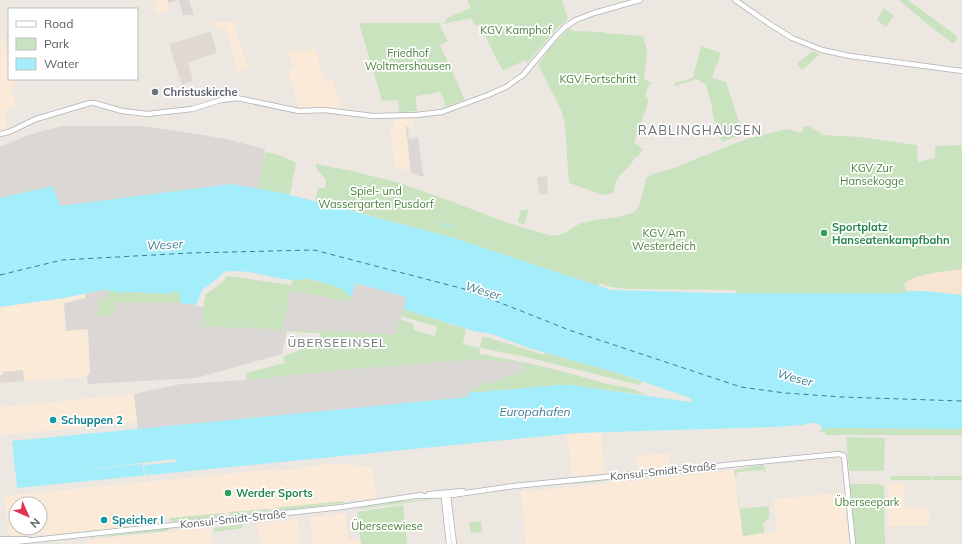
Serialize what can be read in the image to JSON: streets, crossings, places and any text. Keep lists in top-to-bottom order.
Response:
{
  "streets": {
    "street": ["Konsul-Smidt-Straße"]
  },
  "districts": ["RABLINGHAUSEN", "ÜBERSEEINSEL"],
  "water": ["Weser", "Europahafen"],
  "parks": [
    "KGV Kamphof",
    "Friedhof Woltmershausen",
    "KGV Fortschritt",
    "KGV Zur Hansekogge",
    "Spiel- und Wassergarten Pusdorf",
    "KGV Am Westerdeich",
    "Überseepark",
    "Überseewiese"
  ],
  "places": [
    "Christuskirche",
    "Sportplatz Hanseatenkampfbahn",
    "Schuppen 2",
    "Werder Sports",
    "Speicher I"
  ],
  "legend": ["Road", "Park", "Water"],
  "north": "bottom right"
}
